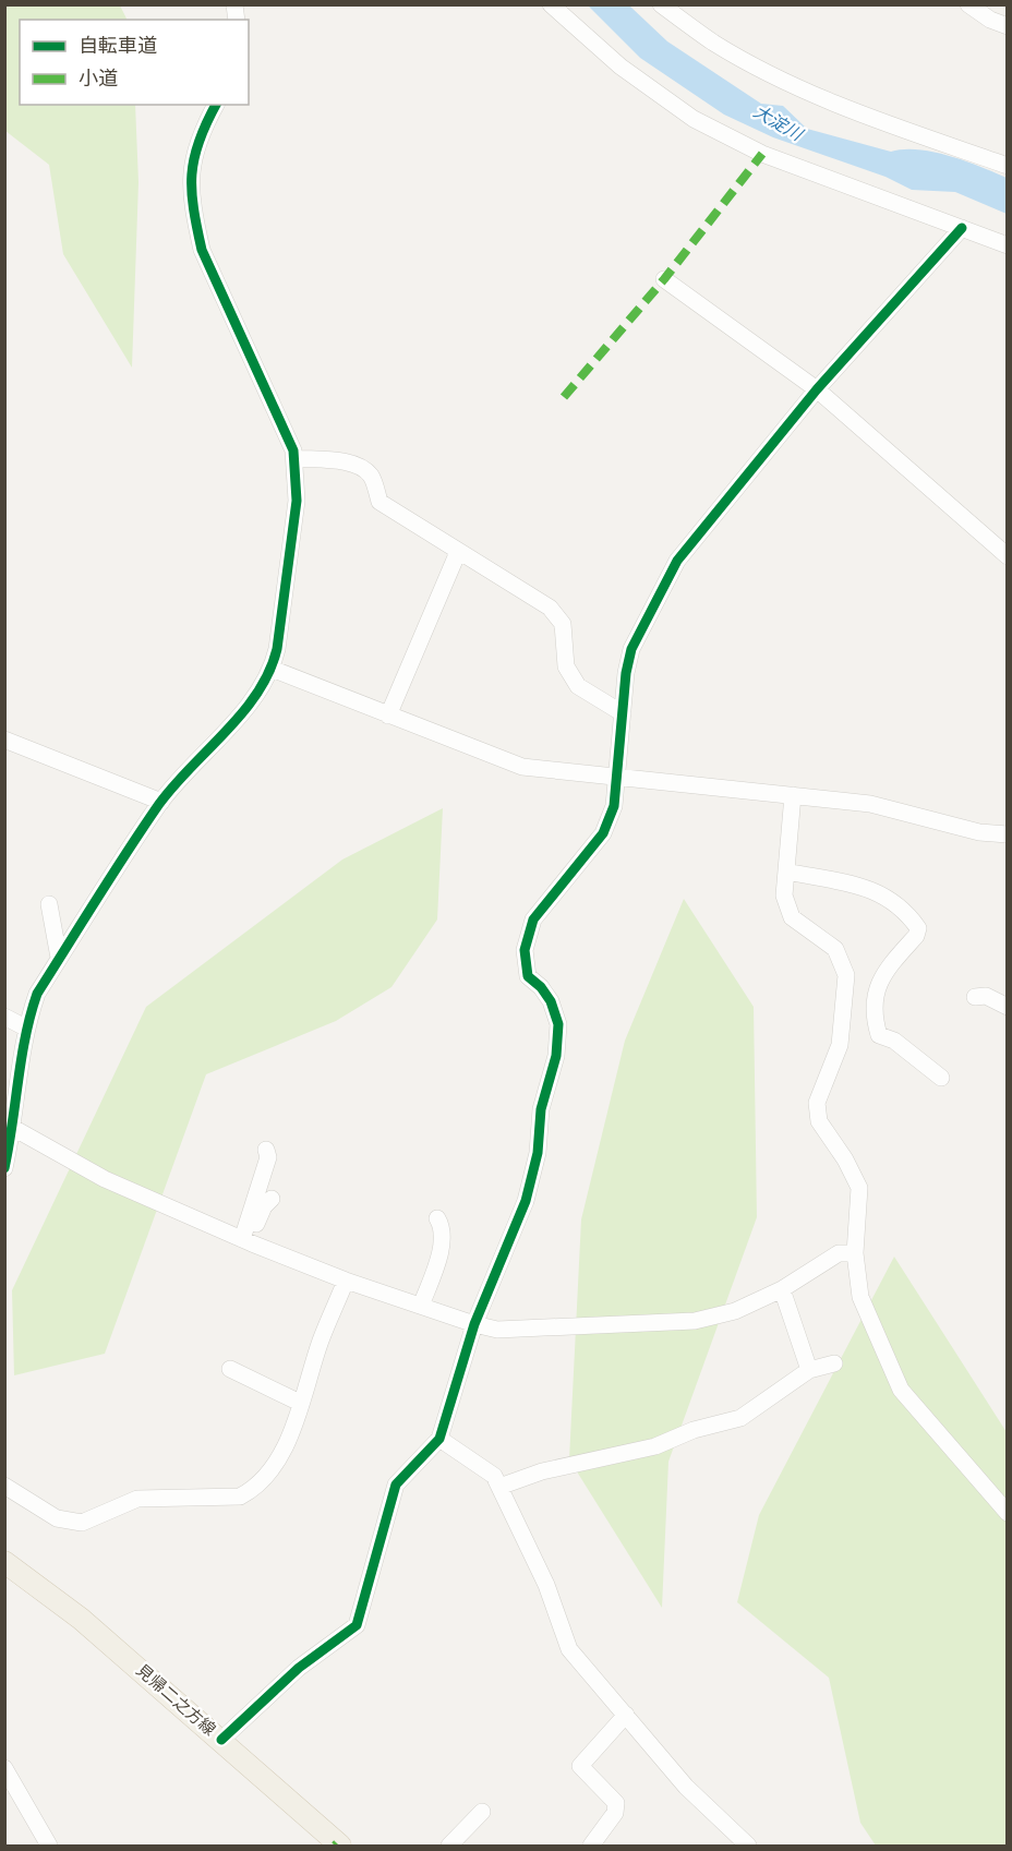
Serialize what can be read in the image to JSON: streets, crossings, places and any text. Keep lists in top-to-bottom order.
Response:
{
  "streets": {
    "main road": ["見帰二之方線"]
  },
  "water": ["大淀川"],
  "legend": ["自転車道", "小道"]
}
